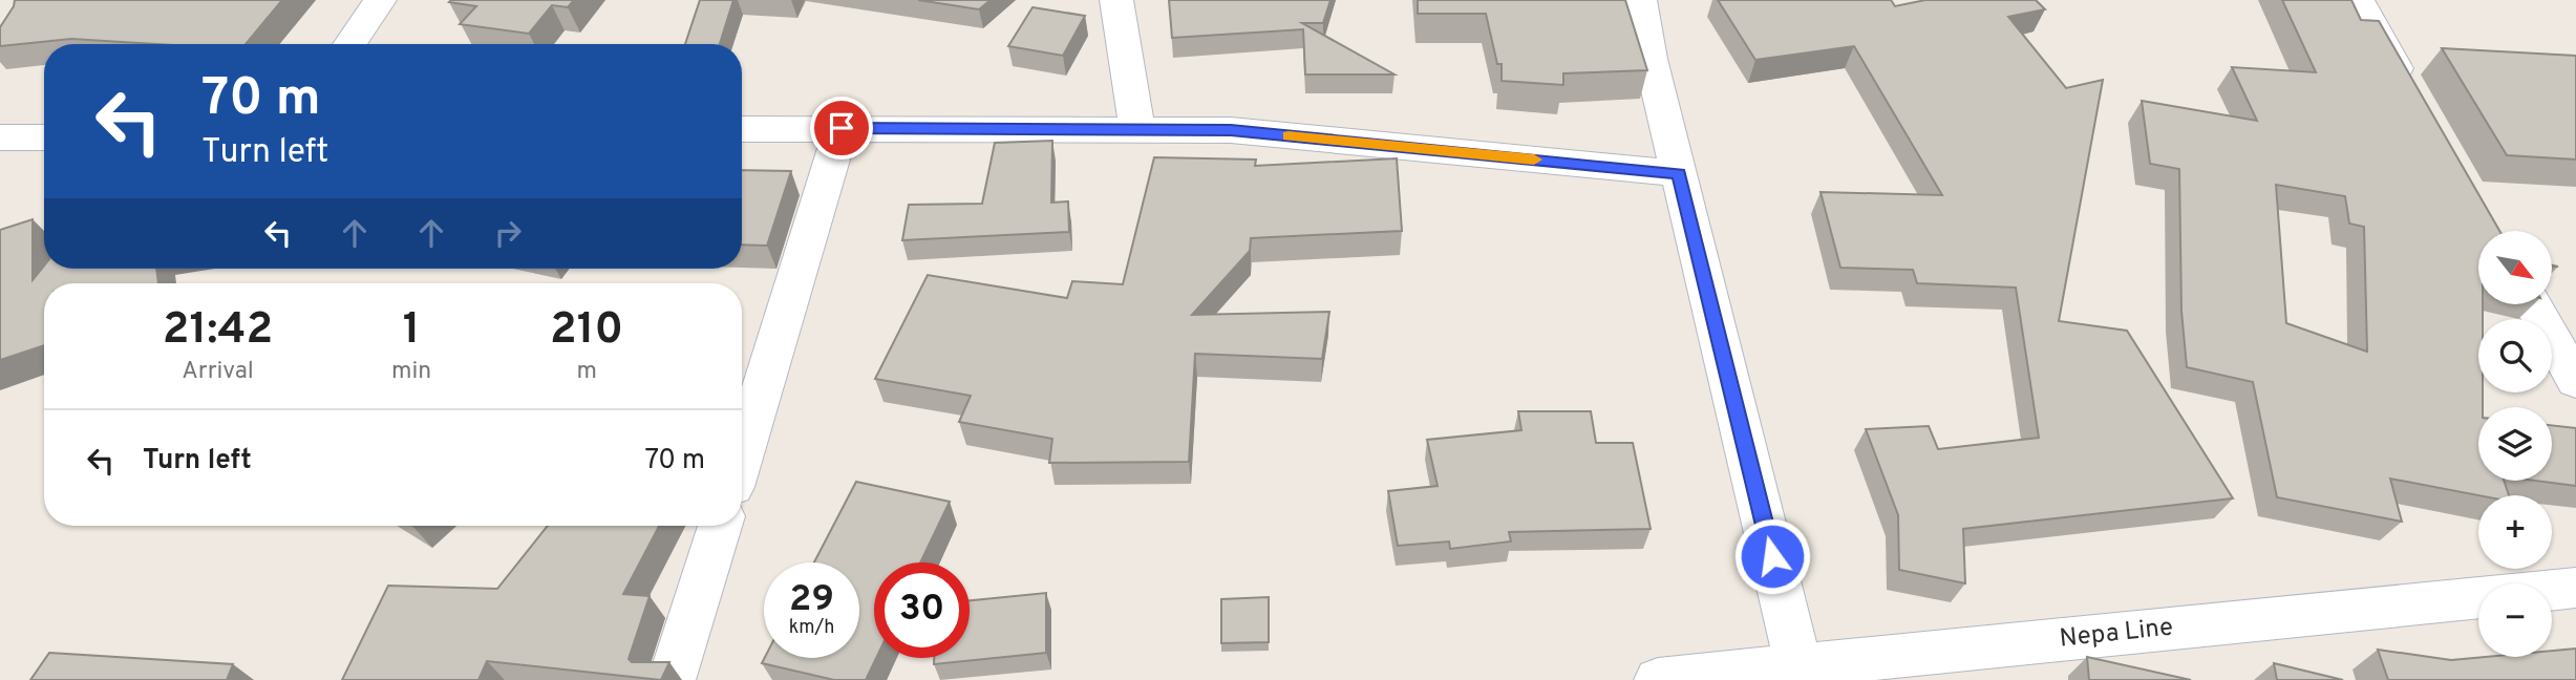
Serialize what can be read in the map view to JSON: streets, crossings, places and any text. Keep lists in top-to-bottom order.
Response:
{
  "streets": {
    "street": ["Nepa Line"]
  },
  "north": "bottom right",
  "page": {
    "turn": ["70 m", "Turn left"],
    "map_buttons": ["+", "−"],
    "eta": [
      "21:42",
      "Arrival",
      "1",
      "min",
      "210",
      "m"
    ],
    "list": [
      {
        "name": "Turn left",
        "value": "70 m"
      }
    ],
    "speed": "29 km/h",
    "limit": "30"
  }
}
